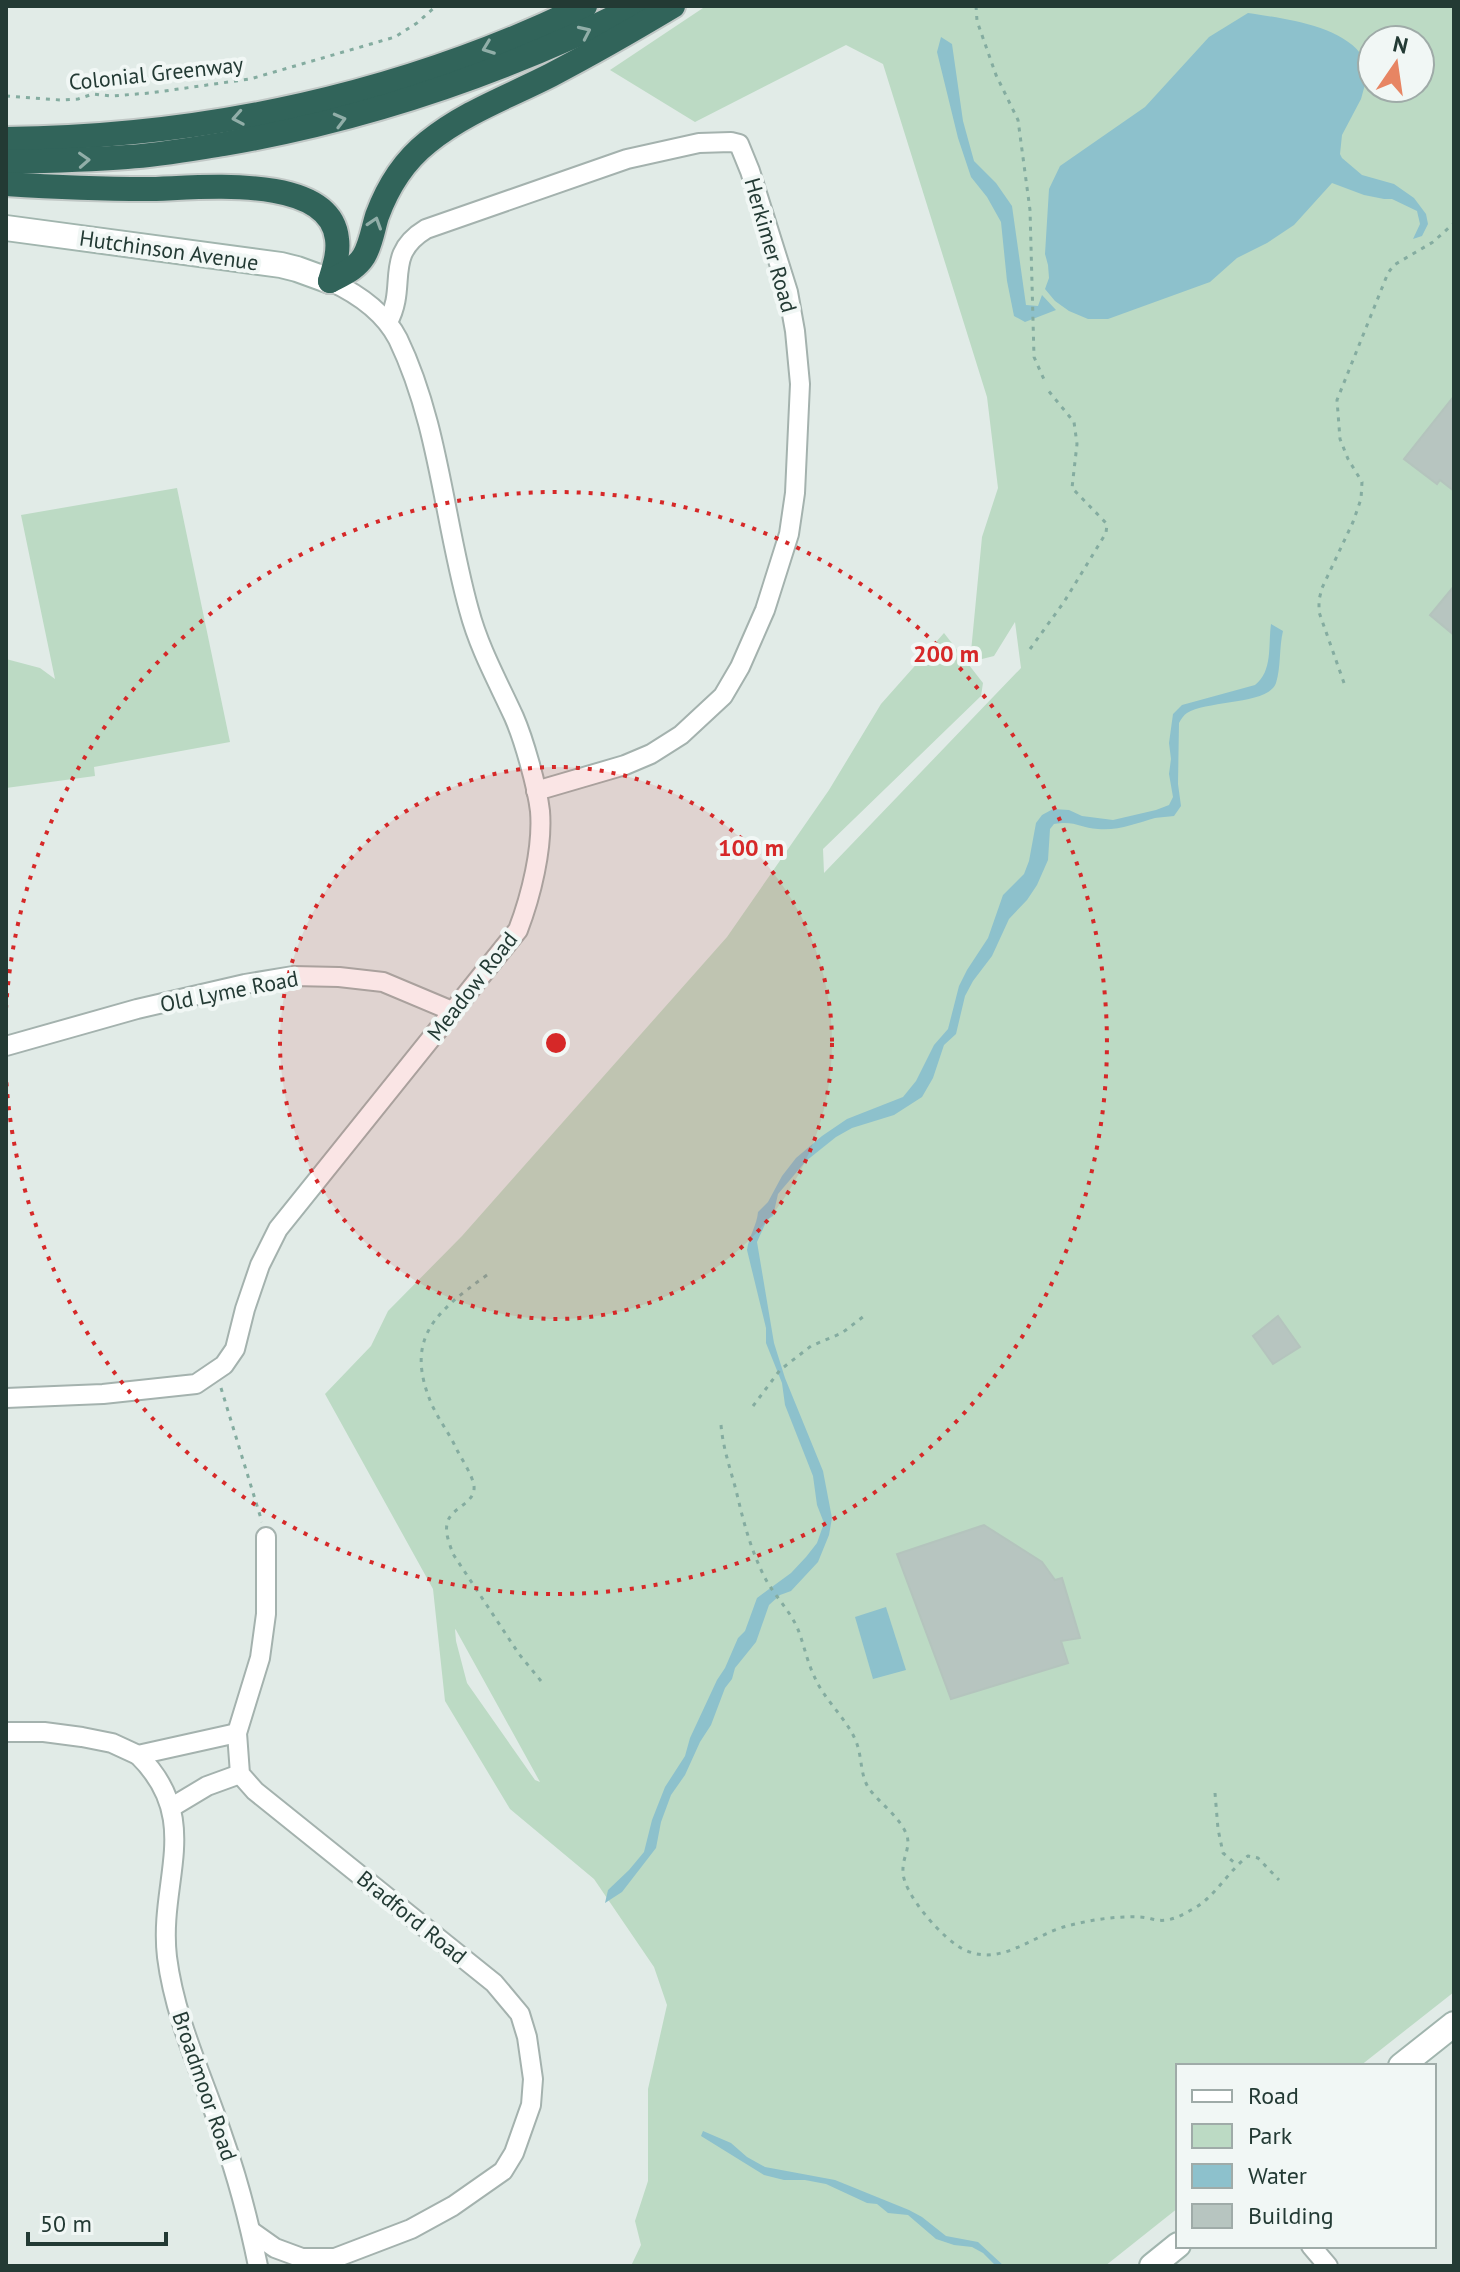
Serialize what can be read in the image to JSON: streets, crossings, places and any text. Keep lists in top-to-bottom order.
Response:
{
  "streets": {
    "street": [
      "Herkimer Road",
      "Hutchinson Avenue",
      "Meadow Road",
      "Old Lyme Road",
      "Bradford Road",
      "Broadmoor Road"
    ],
    "path": ["Colonial Greenway"]
  },
  "crossings": [
    ["Herkimer Road", "Meadow Road"],
    ["Hutchinson Avenue", "Meadow Road"],
    ["Meadow Road", "Old Lyme Road"],
    ["Bradford Road", "Broadmoor Road"]
  ],
  "legend": [
    "Road",
    "Park",
    "Water",
    "Building"
  ],
  "scale_bar": "50 m",
  "north": "top",
  "rings": ["200 m", "100 m"]
}
